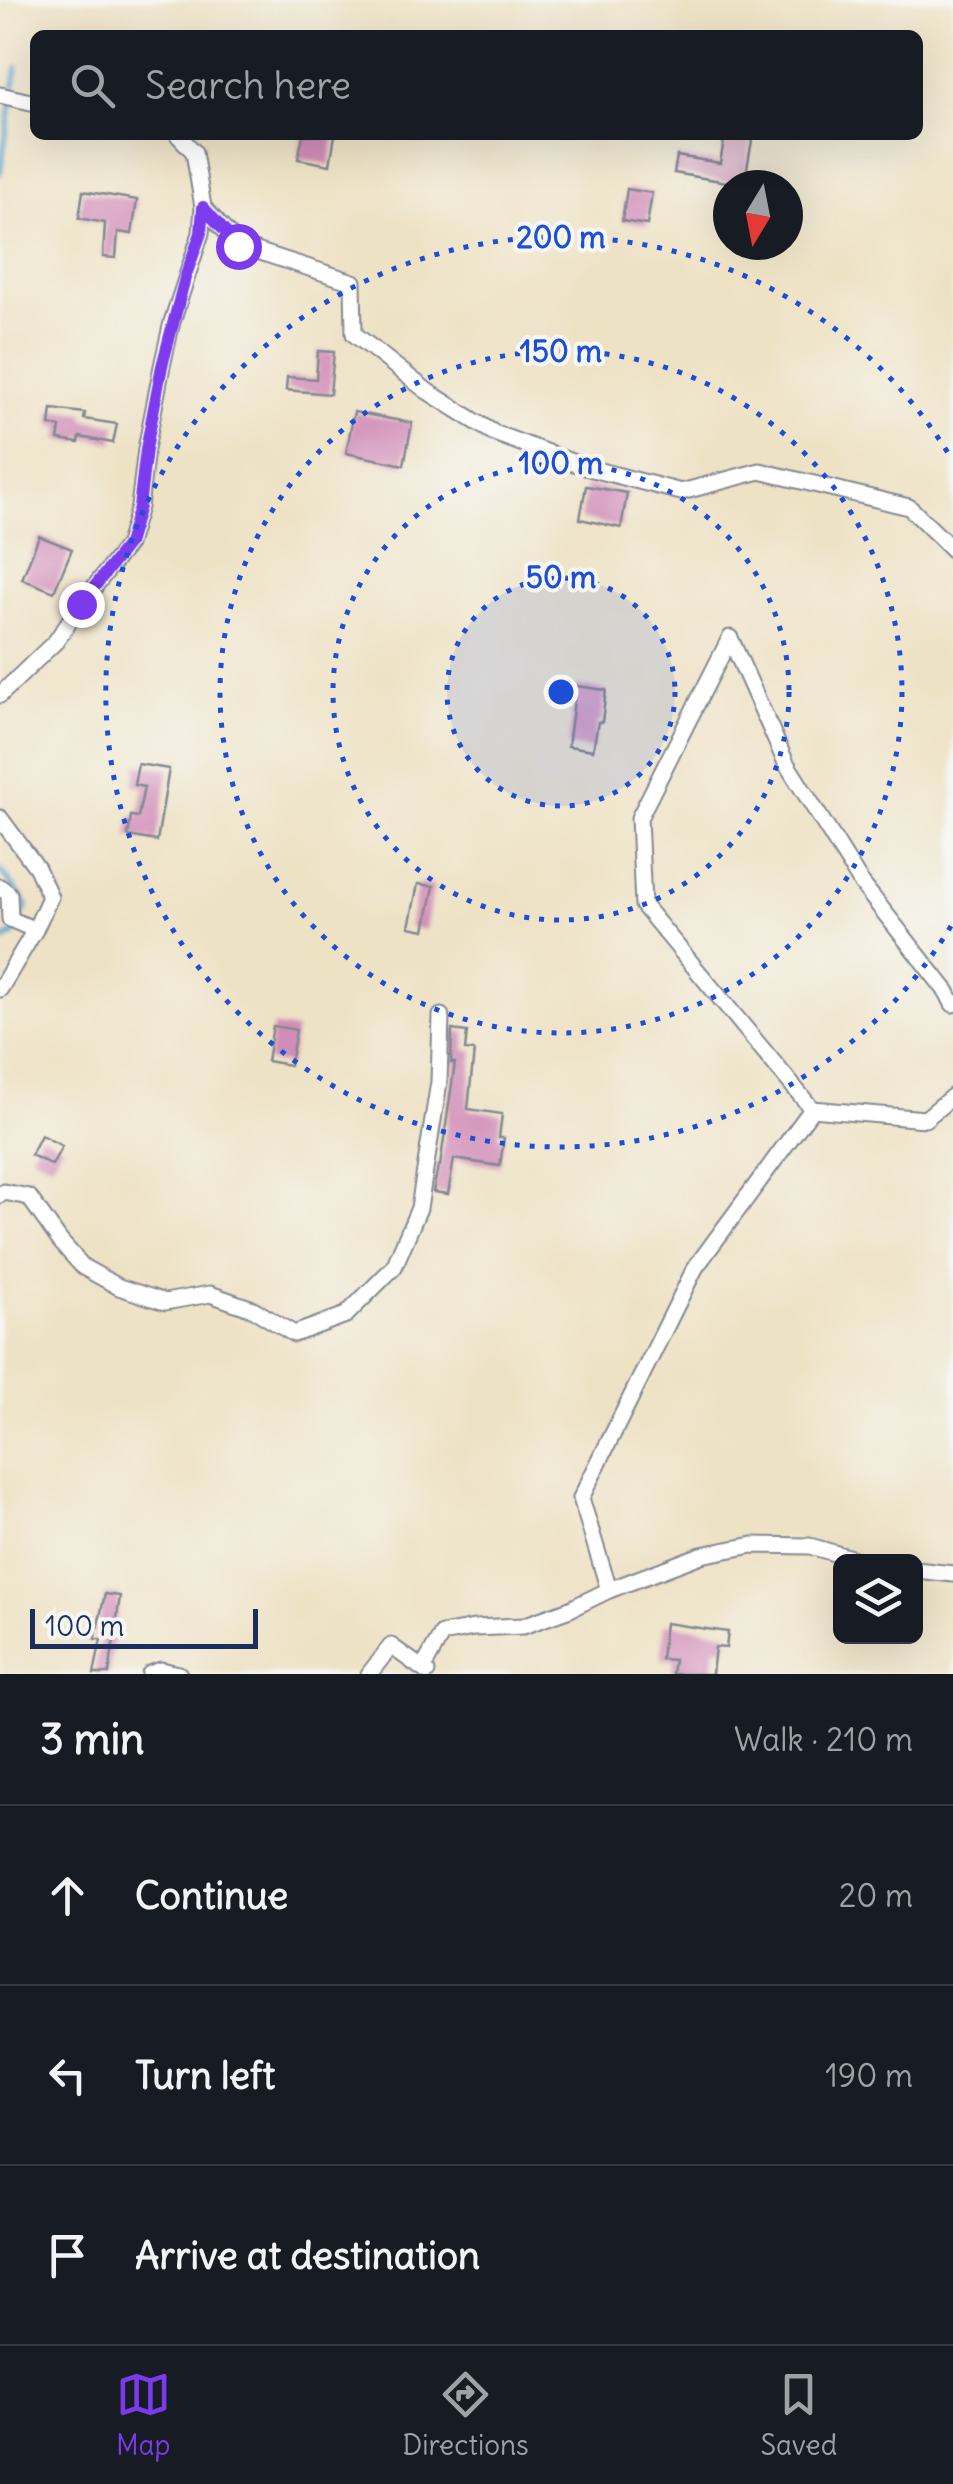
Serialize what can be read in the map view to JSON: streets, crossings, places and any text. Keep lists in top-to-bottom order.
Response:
{
  "scale_bar": "100 m",
  "north": "bottom",
  "page": {
    "search": "Search here",
    "scale": "100 m",
    "heading": ["3 min", "Walk · 210 m"],
    "list": [
      ["Continue", "20 m"],
      ["Turn left", "190 m"],
      "Arrive at destination"
    ],
    "nav": ["Map", "Directions", "Saved"]
  },
  "rings": [
    "200 m",
    "150 m",
    "100 m",
    "50 m"
  ]
}
